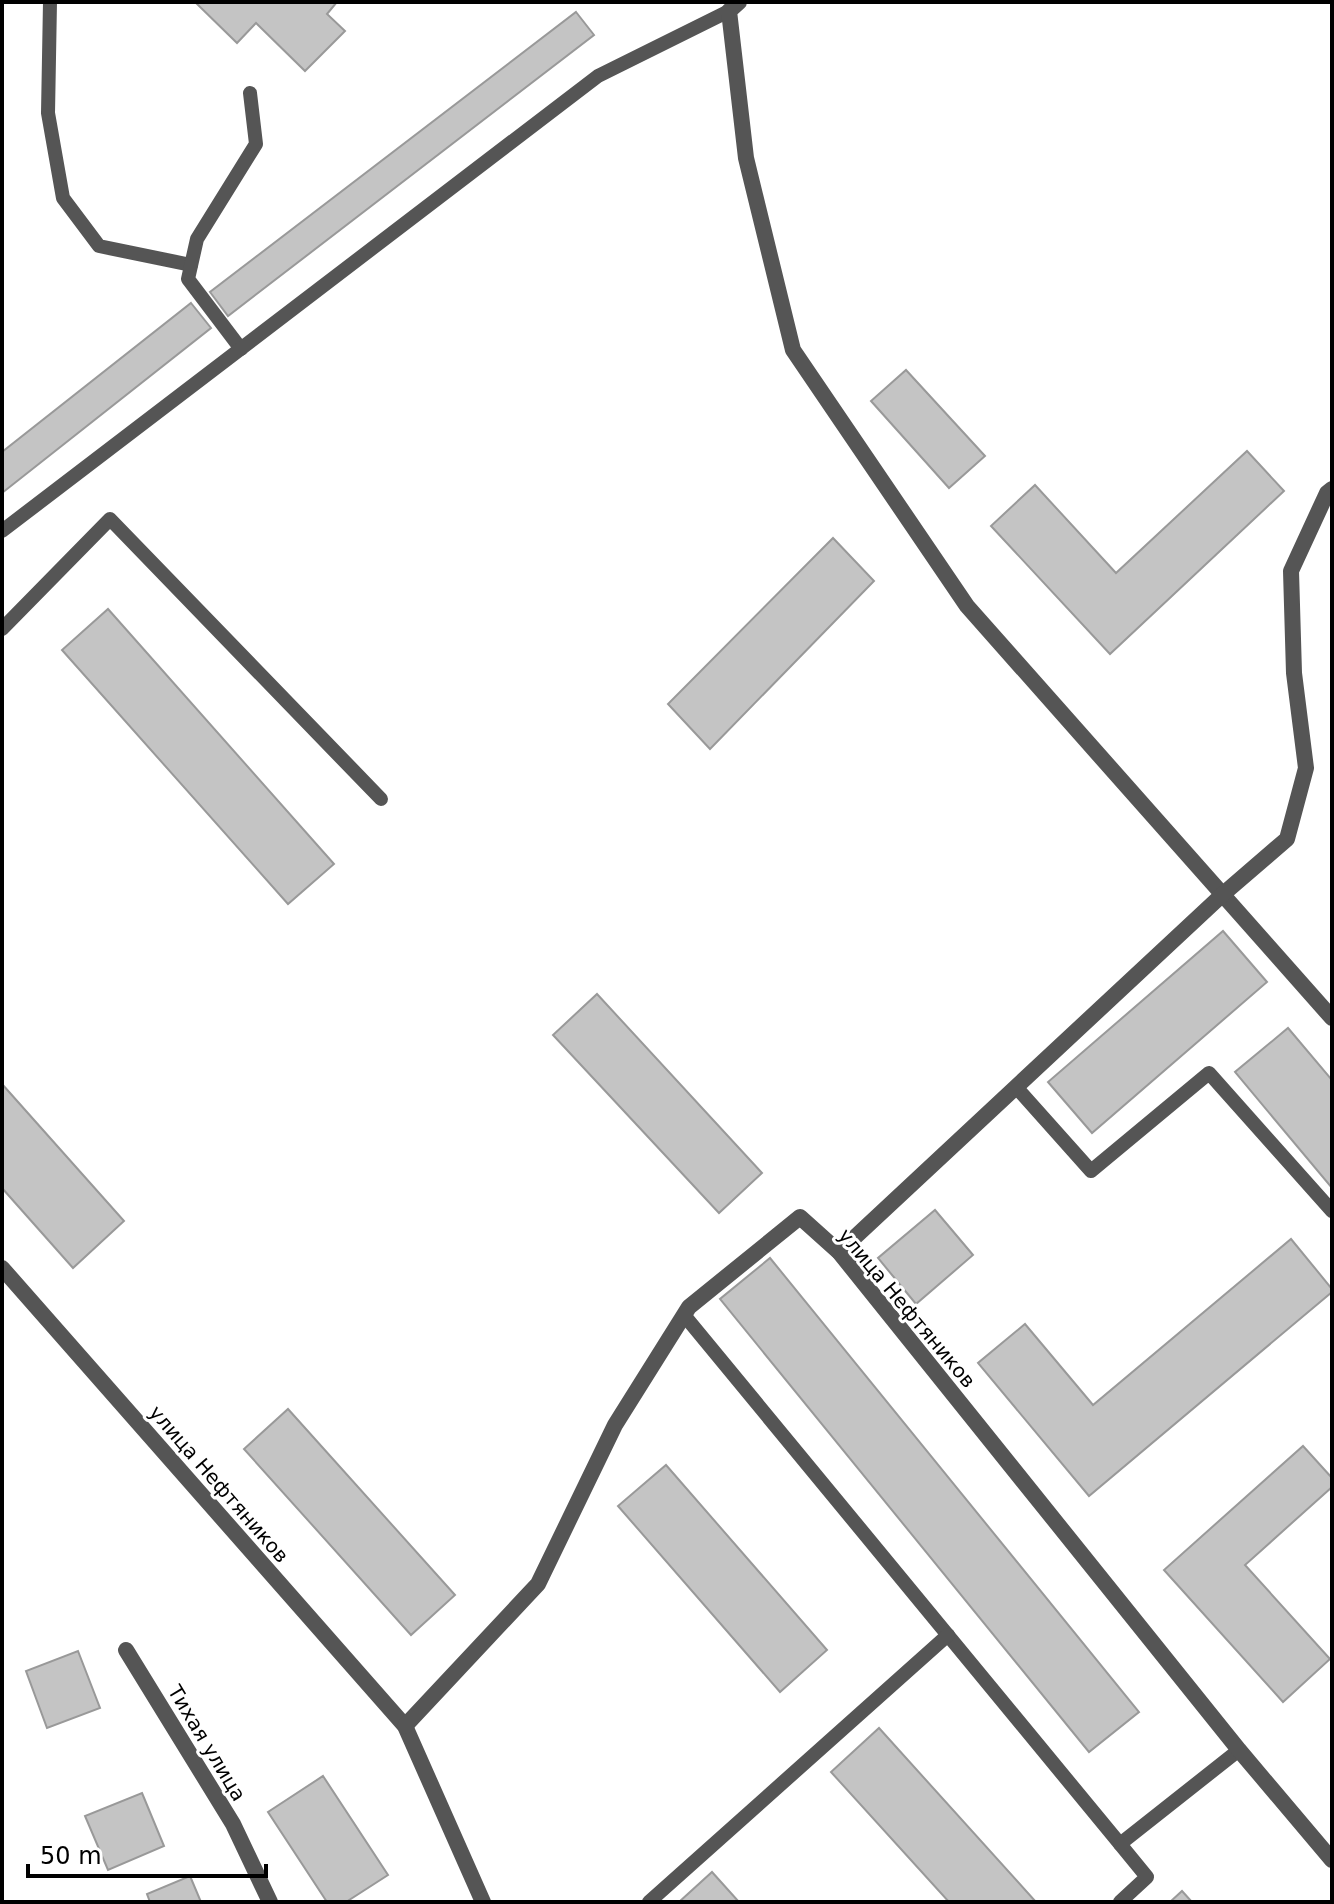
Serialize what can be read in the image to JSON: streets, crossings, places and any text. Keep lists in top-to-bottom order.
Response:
{
  "streets": {
    "street": ["улица Нефтяников", "Тихая улица"]
  },
  "scale_bar": "50 m"
}
